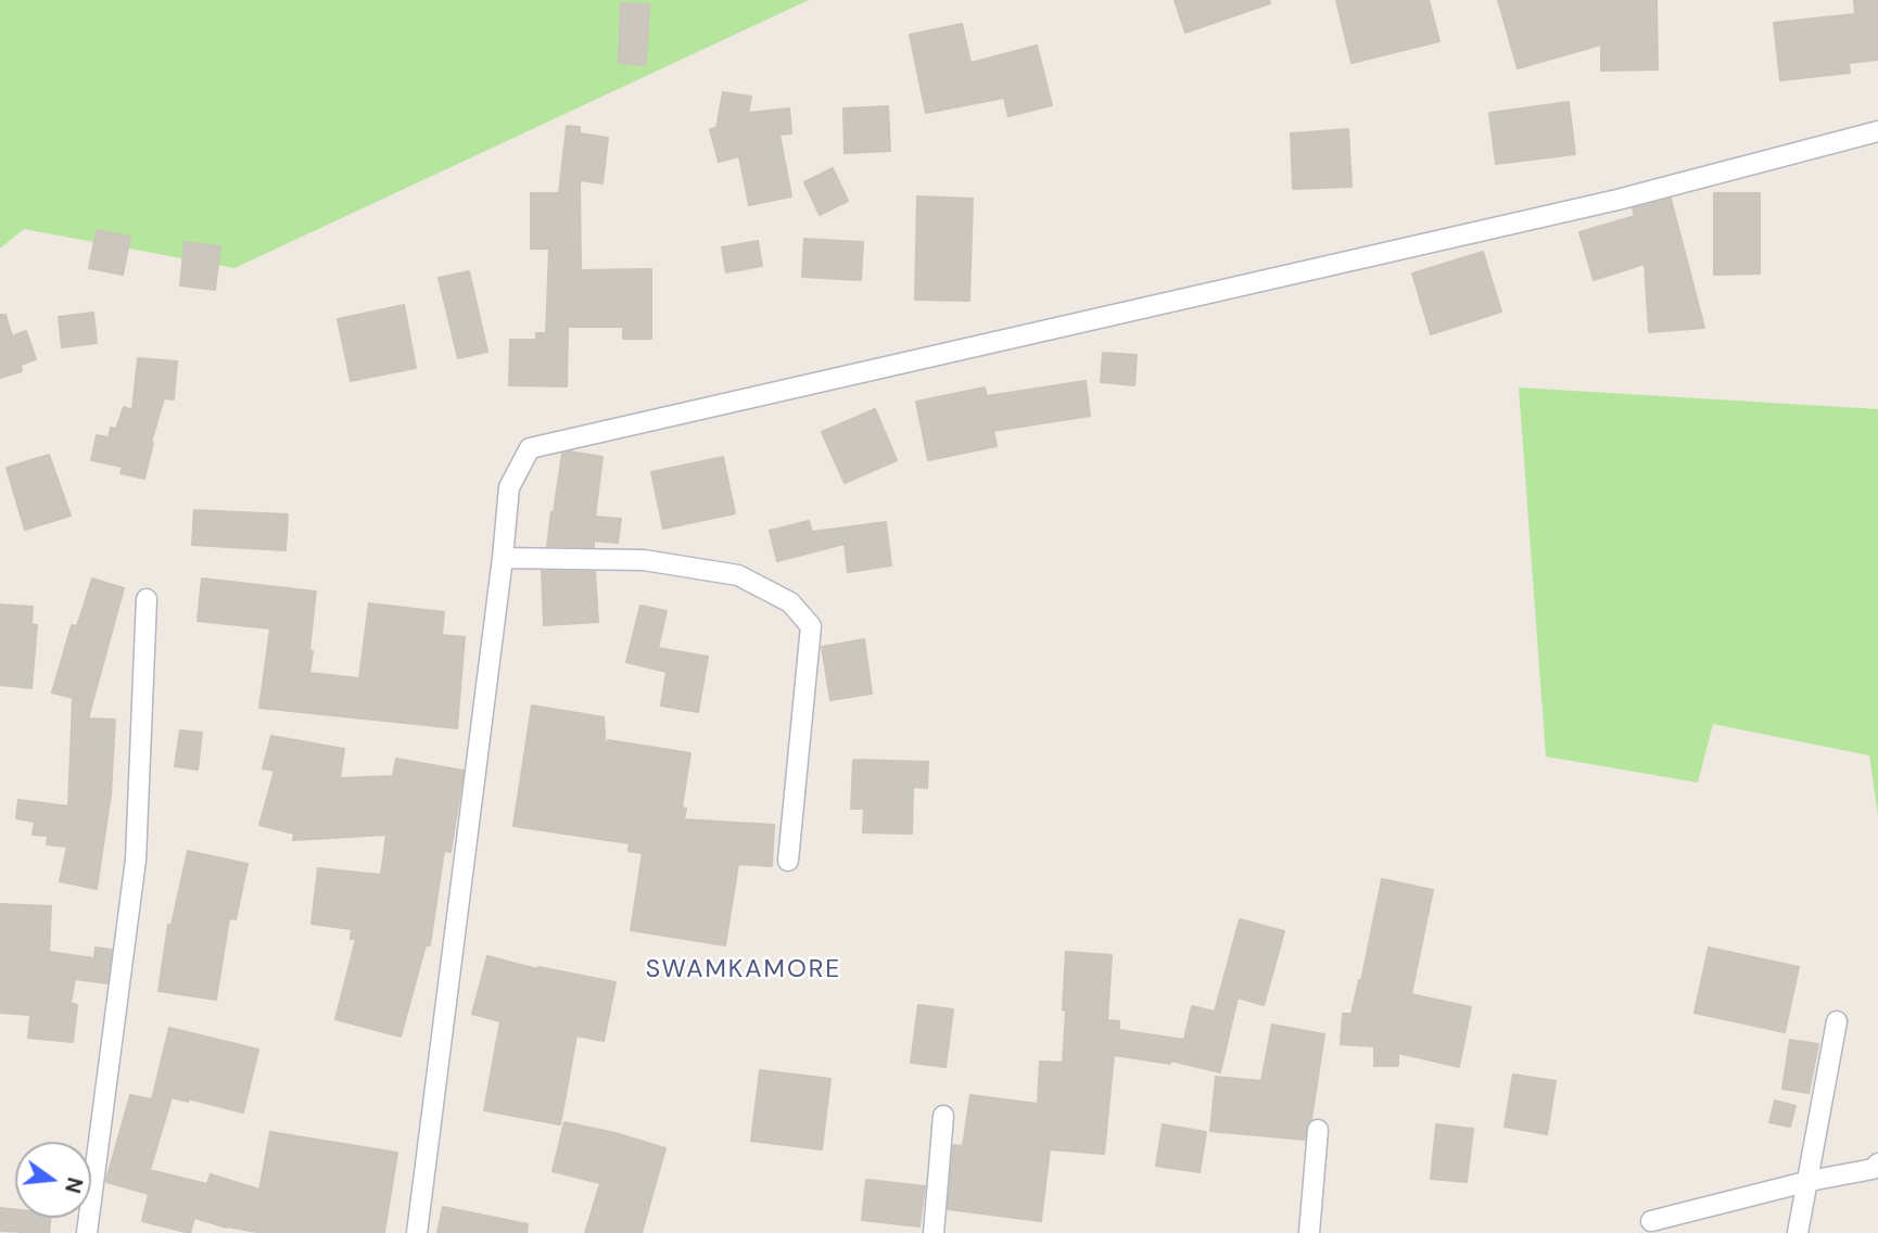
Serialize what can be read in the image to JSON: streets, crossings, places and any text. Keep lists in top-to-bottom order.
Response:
{
  "districts": ["SWAMKAMORE"],
  "north": "right"
}
